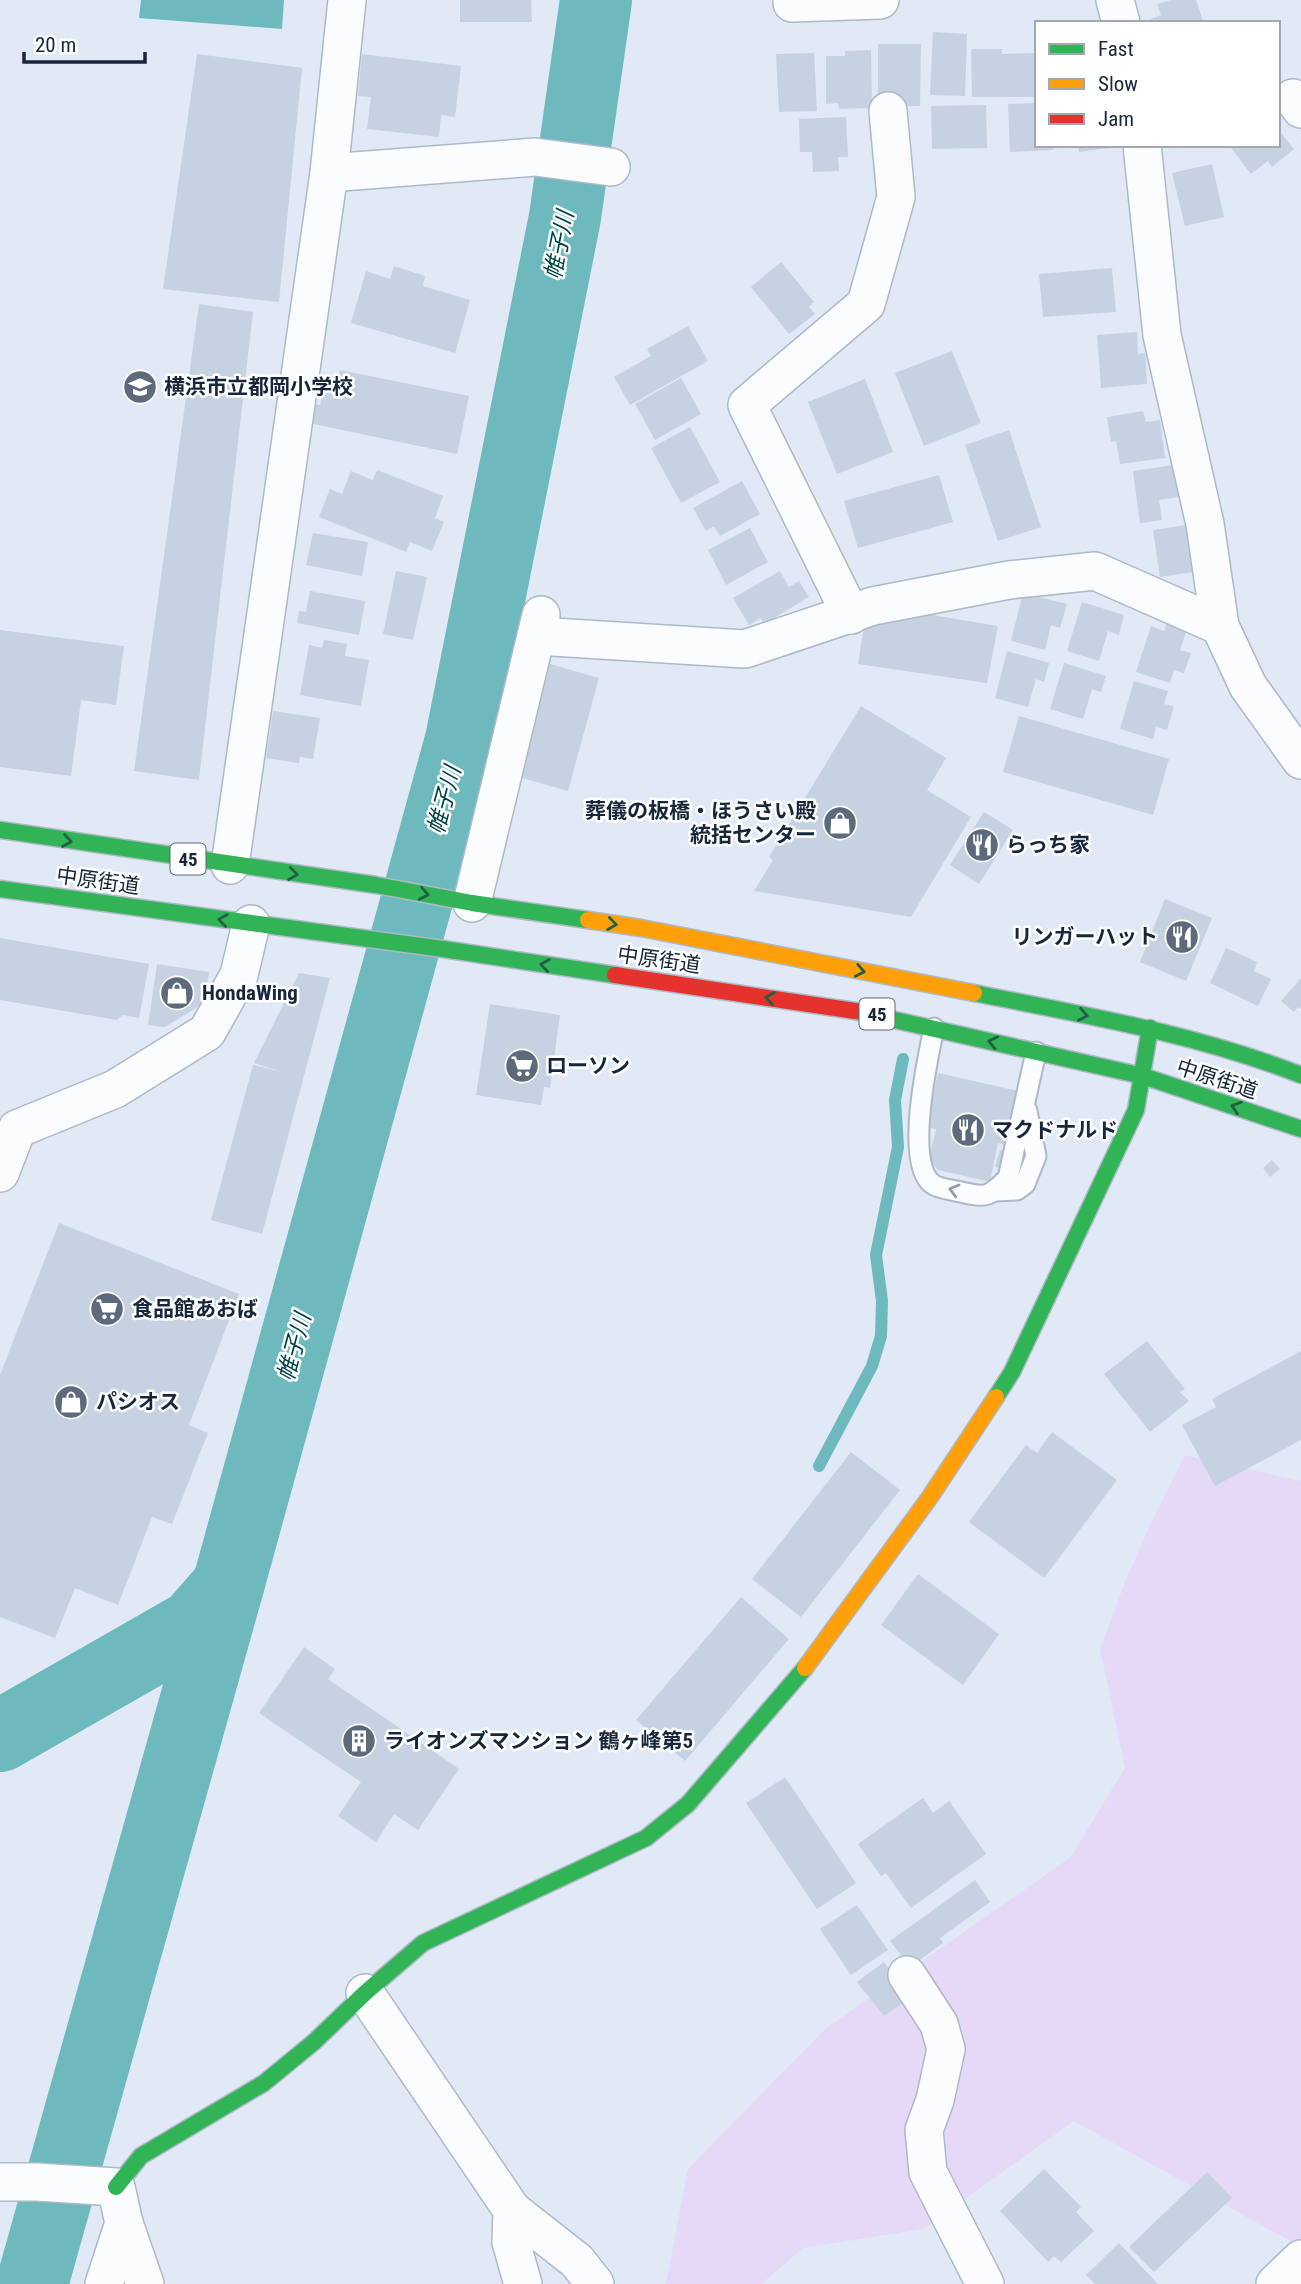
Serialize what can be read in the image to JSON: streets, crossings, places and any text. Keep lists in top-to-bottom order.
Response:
{
  "streets": {
    "main road": ["45", "中原街道"]
  },
  "water": ["帷子川"],
  "places": {
    "school or university": ["横浜市立都岡小学校"],
    "shop": ["葬儀の板橋・ほうさい殿 統括センター", "HondaWing", "パシオス"],
    "restaurant": ["らっち家", "リンガーハット", "マクドナルド"],
    "supermarket": ["ローソン", "食品館あおば"],
    "building": ["ライオンズマンション 鶴ヶ峰第5"]
  },
  "legend": ["Fast", "Slow", "Jam"],
  "scale_bar": "20 m"
}
